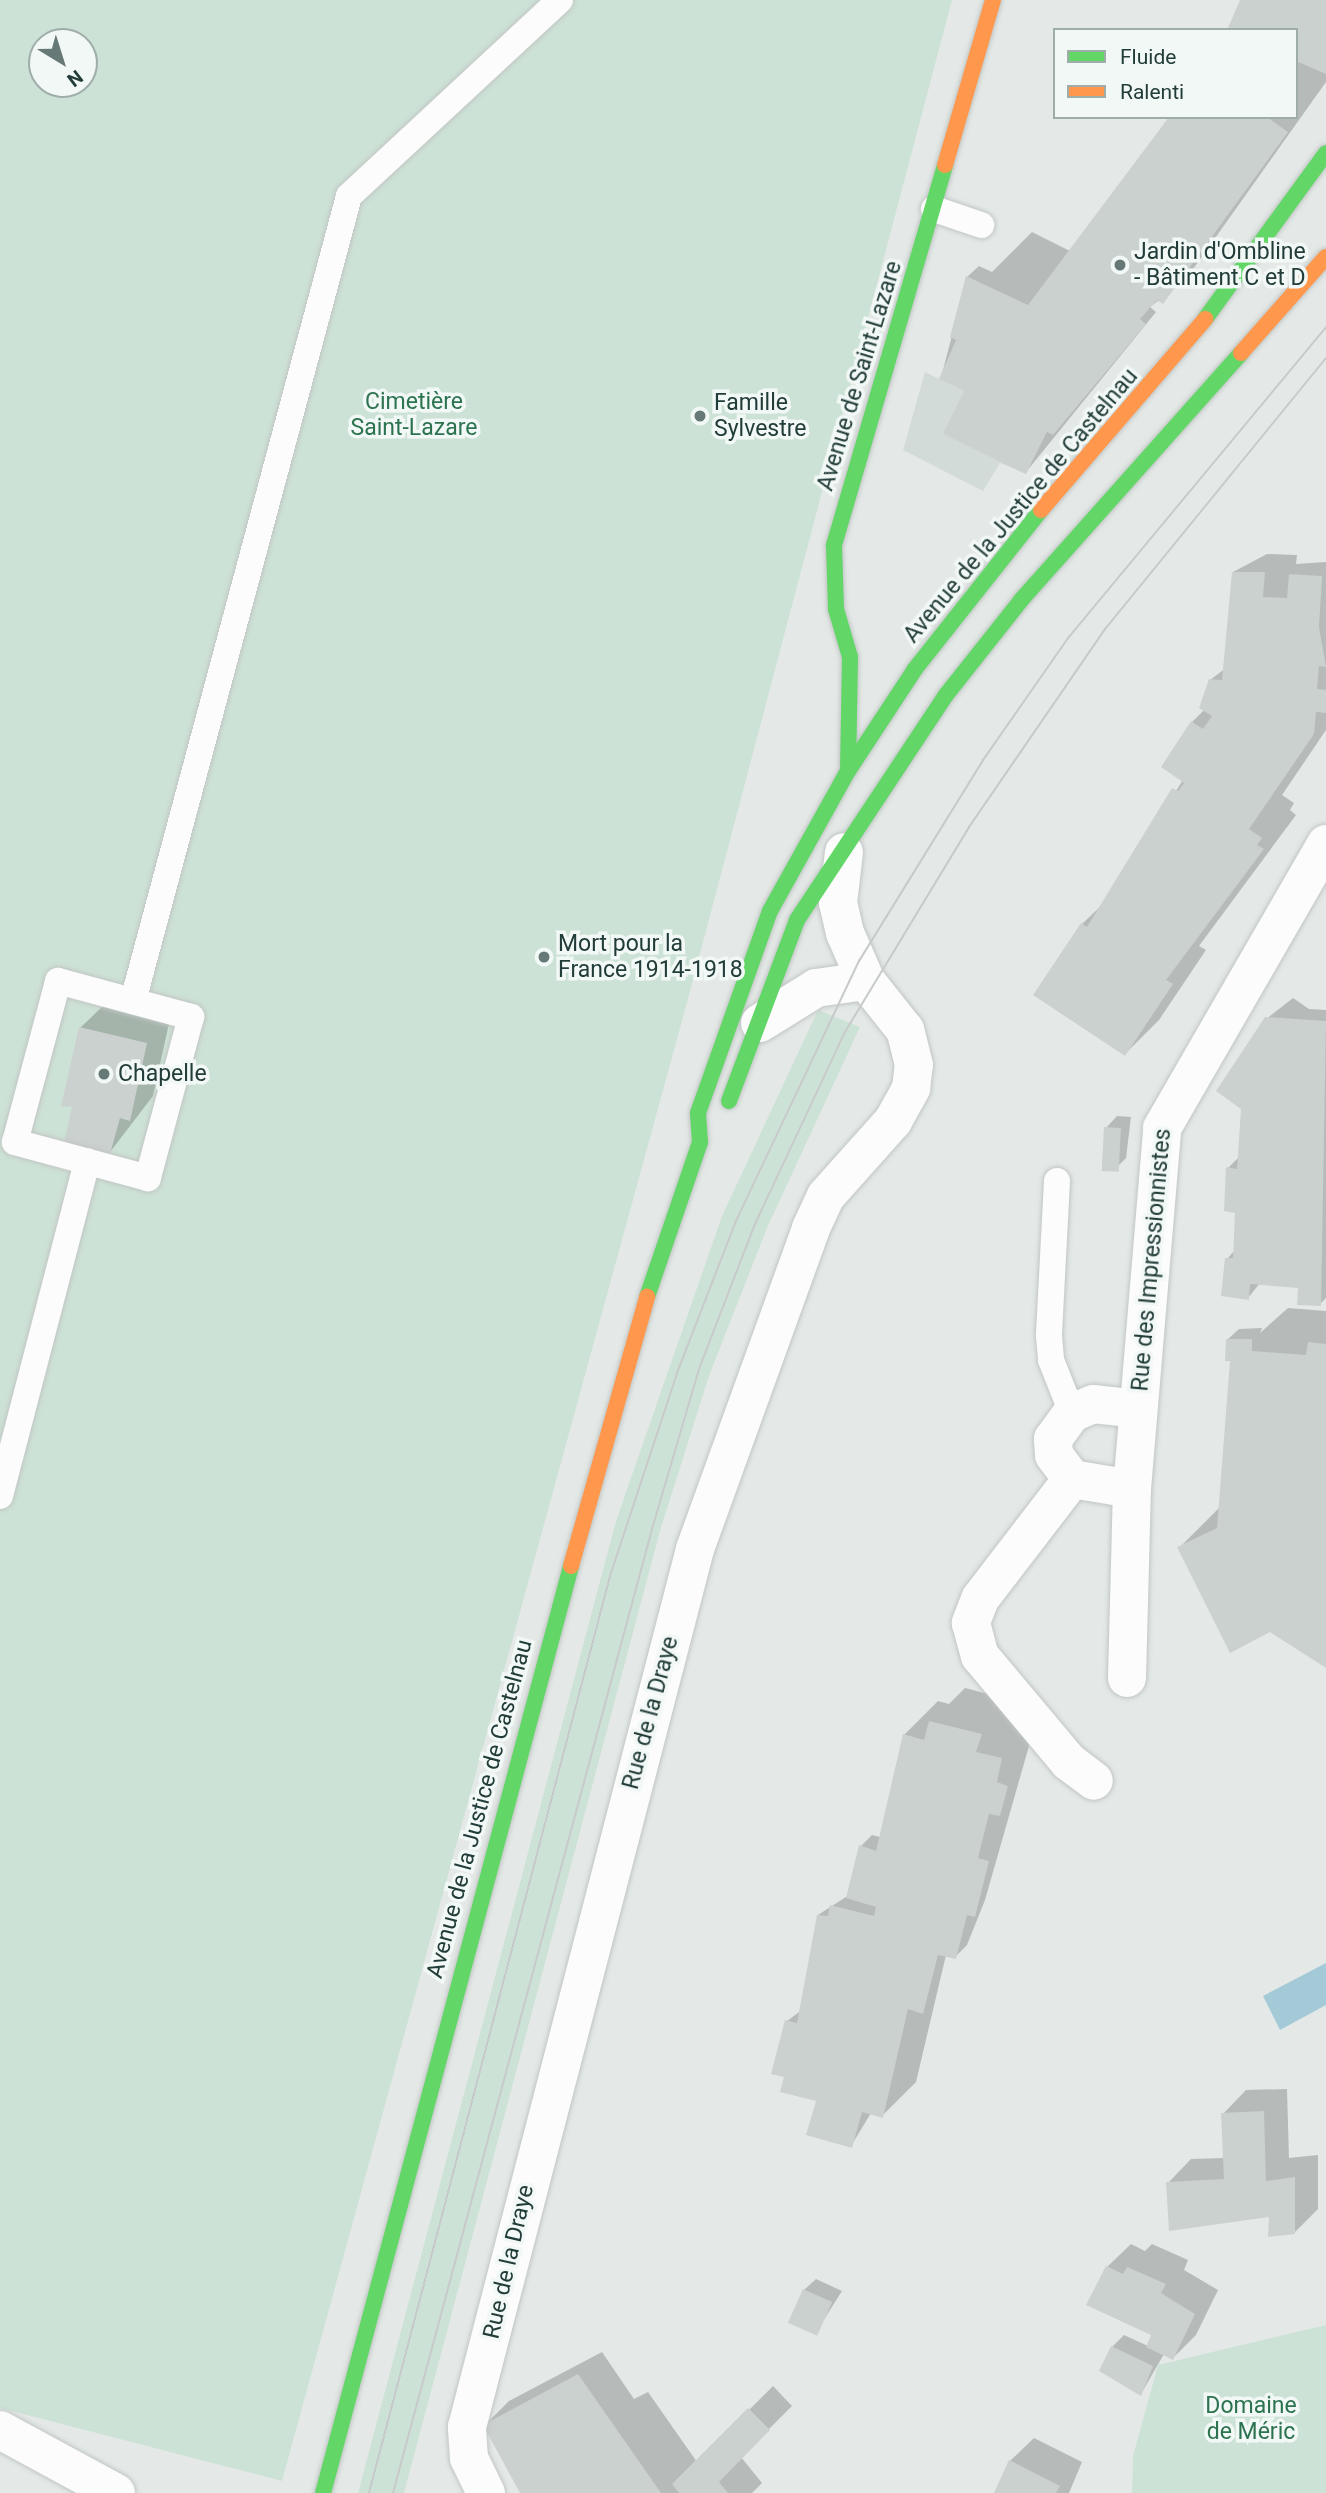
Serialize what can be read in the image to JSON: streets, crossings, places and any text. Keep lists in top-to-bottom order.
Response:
{
  "streets": {
    "main road": ["Avenue de Saint-Lazare", "Avenue de la Justice de Castelnau"],
    "street": ["Rue des Impressionnistes", "Rue de la Draye"]
  },
  "crossings": [
    ["Avenue de Saint-Lazare", "Avenue de la Justice de Castelnau"],
    ["Avenue de la Justice de Castelnau", "Rue de la Draye"]
  ],
  "parks": ["Cimetière Saint-Lazare", "Domaine de Méric"],
  "places": [
    "Jardin d'Ombline - Bâtiment C et D",
    "Famille Sylvestre",
    "Mort pour la France 1914-1918",
    "Chapelle"
  ],
  "legend": ["Fluide", "Ralenti"],
  "north": "bottom right"
}
